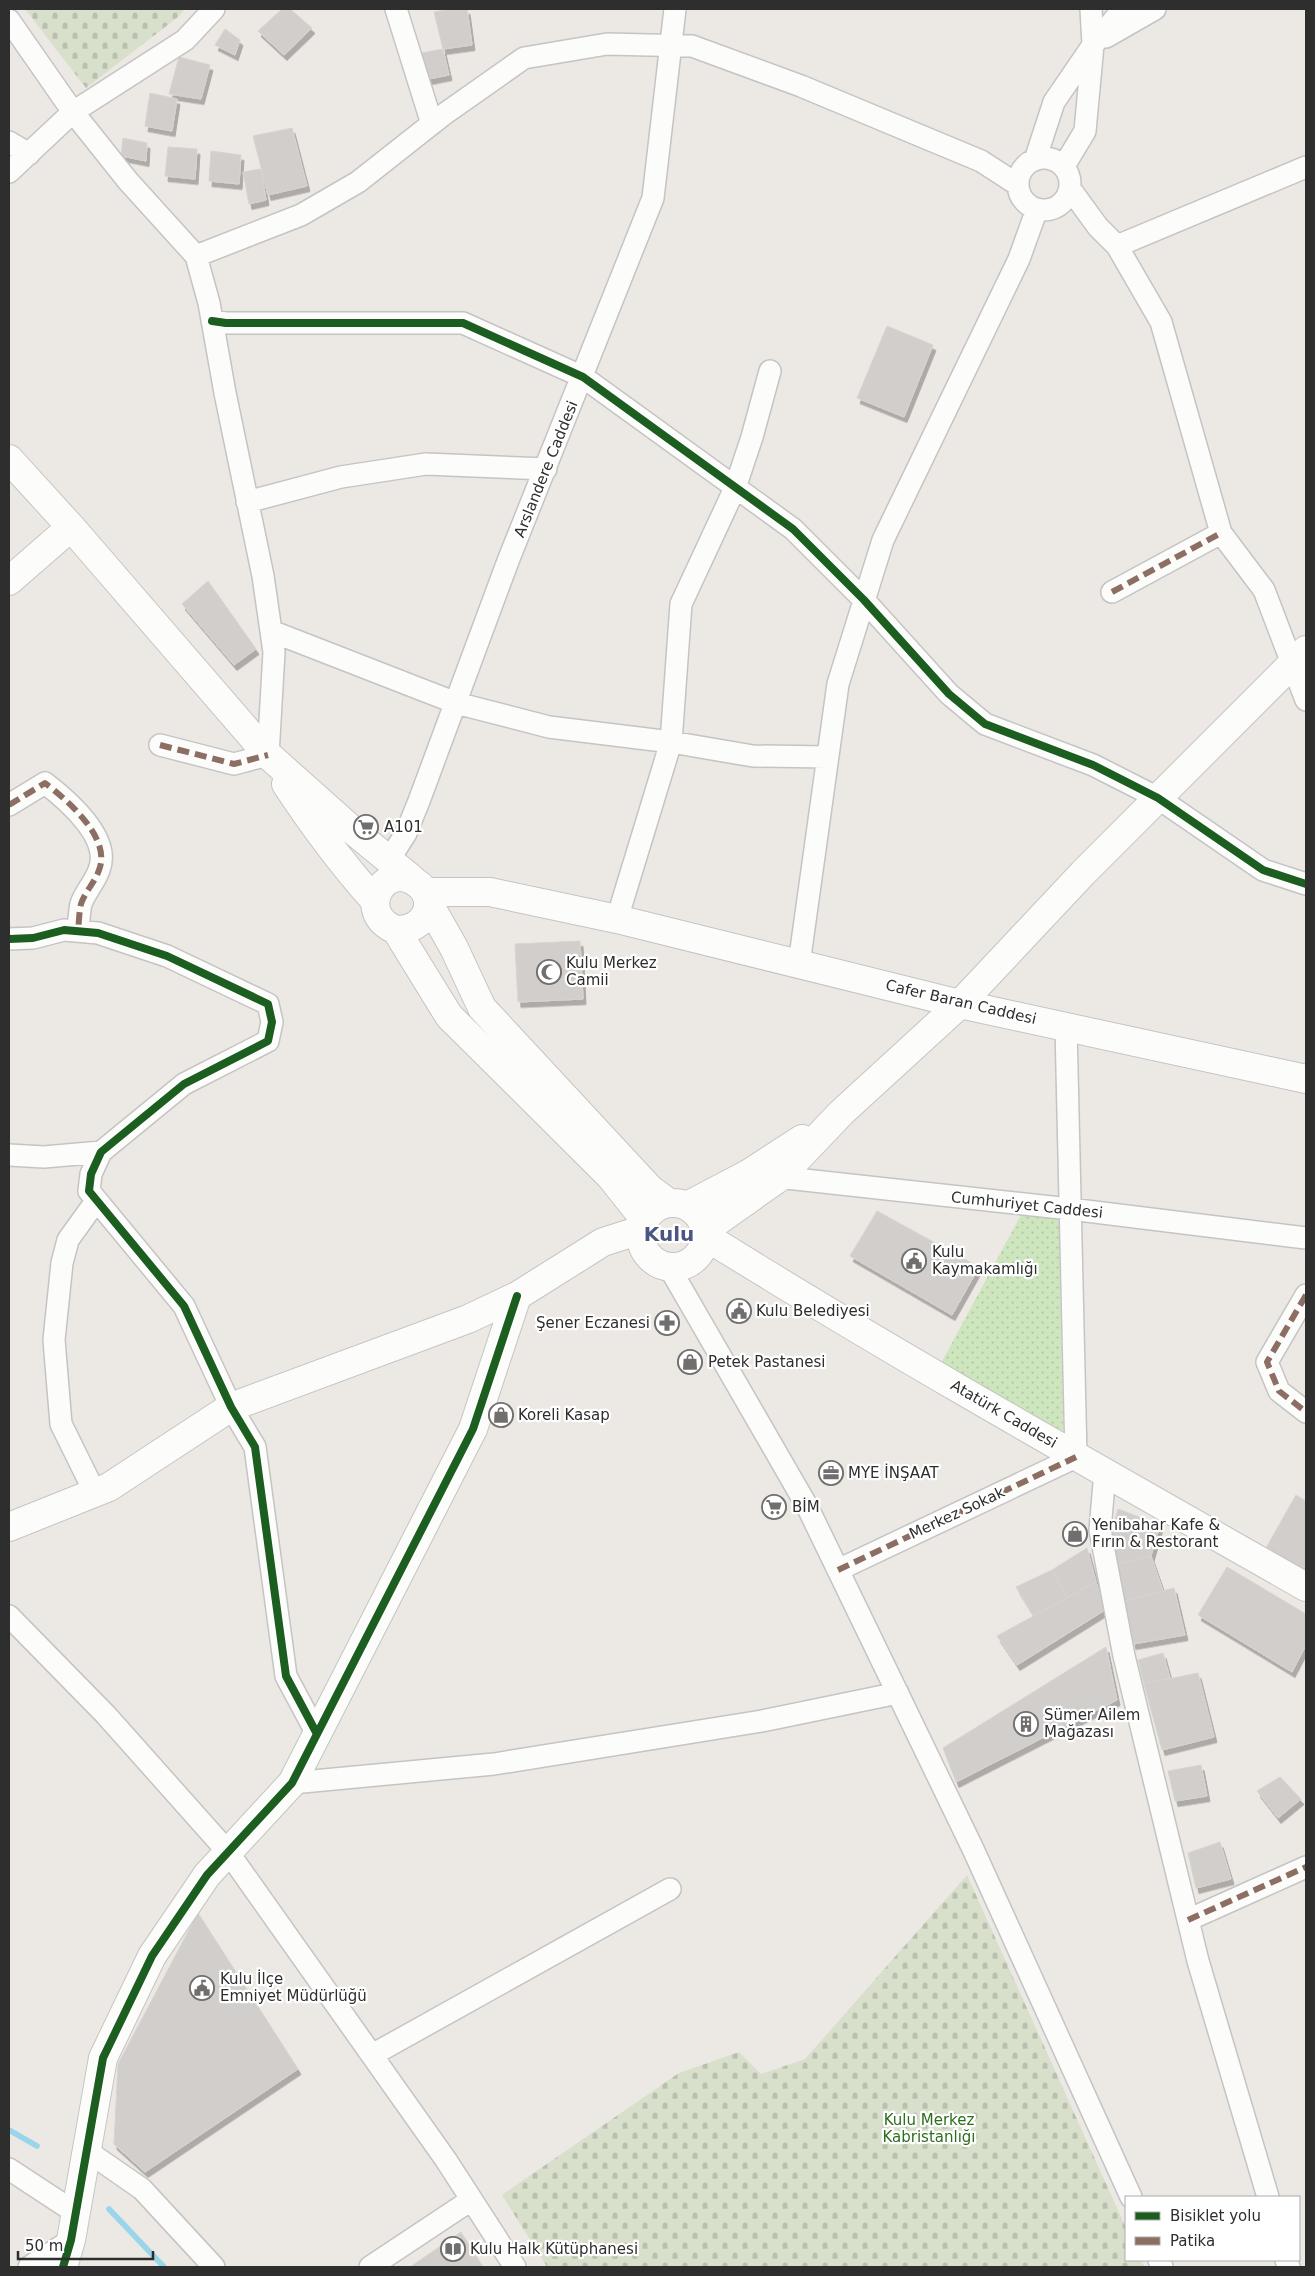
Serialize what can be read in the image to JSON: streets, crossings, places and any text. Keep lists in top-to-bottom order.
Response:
{
  "streets": {
    "street": [
      "Arslandere Caddesi",
      "Cafer Baran Caddesi",
      "Cumhuriyet Caddesi",
      "Atatürk Caddesi",
      "Merkez Sokak"
    ]
  },
  "crossings": [
    ["Atatürk Caddesi", "Merkez Sokak"]
  ],
  "districts": ["Kulu"],
  "parks": ["Kulu Merkez Kabristanlığı"],
  "places": {
    "supermarket": ["A101", "BİM"],
    "mosque": ["Kulu Merkez Camii"],
    "public building": ["Kulu Kaymakamlığı", "Kulu Belediyesi", "Kulu İlçe Emniyet Müdürlüğü"],
    "pharmacy": ["Şener Eczanesi"],
    "shop": ["Petek Pastanesi", "Koreli Kasap", "Yenibahar Kafe & Fırın & Restorant"],
    "office": ["MYE İNŞAAT"],
    "building": ["Sümer Ailem Mağazası"],
    "library": ["Kulu Halk Kütüphanesi"]
  },
  "legend": ["Bisiklet yolu", "Patika"],
  "scale_bar": "50 m"
}
